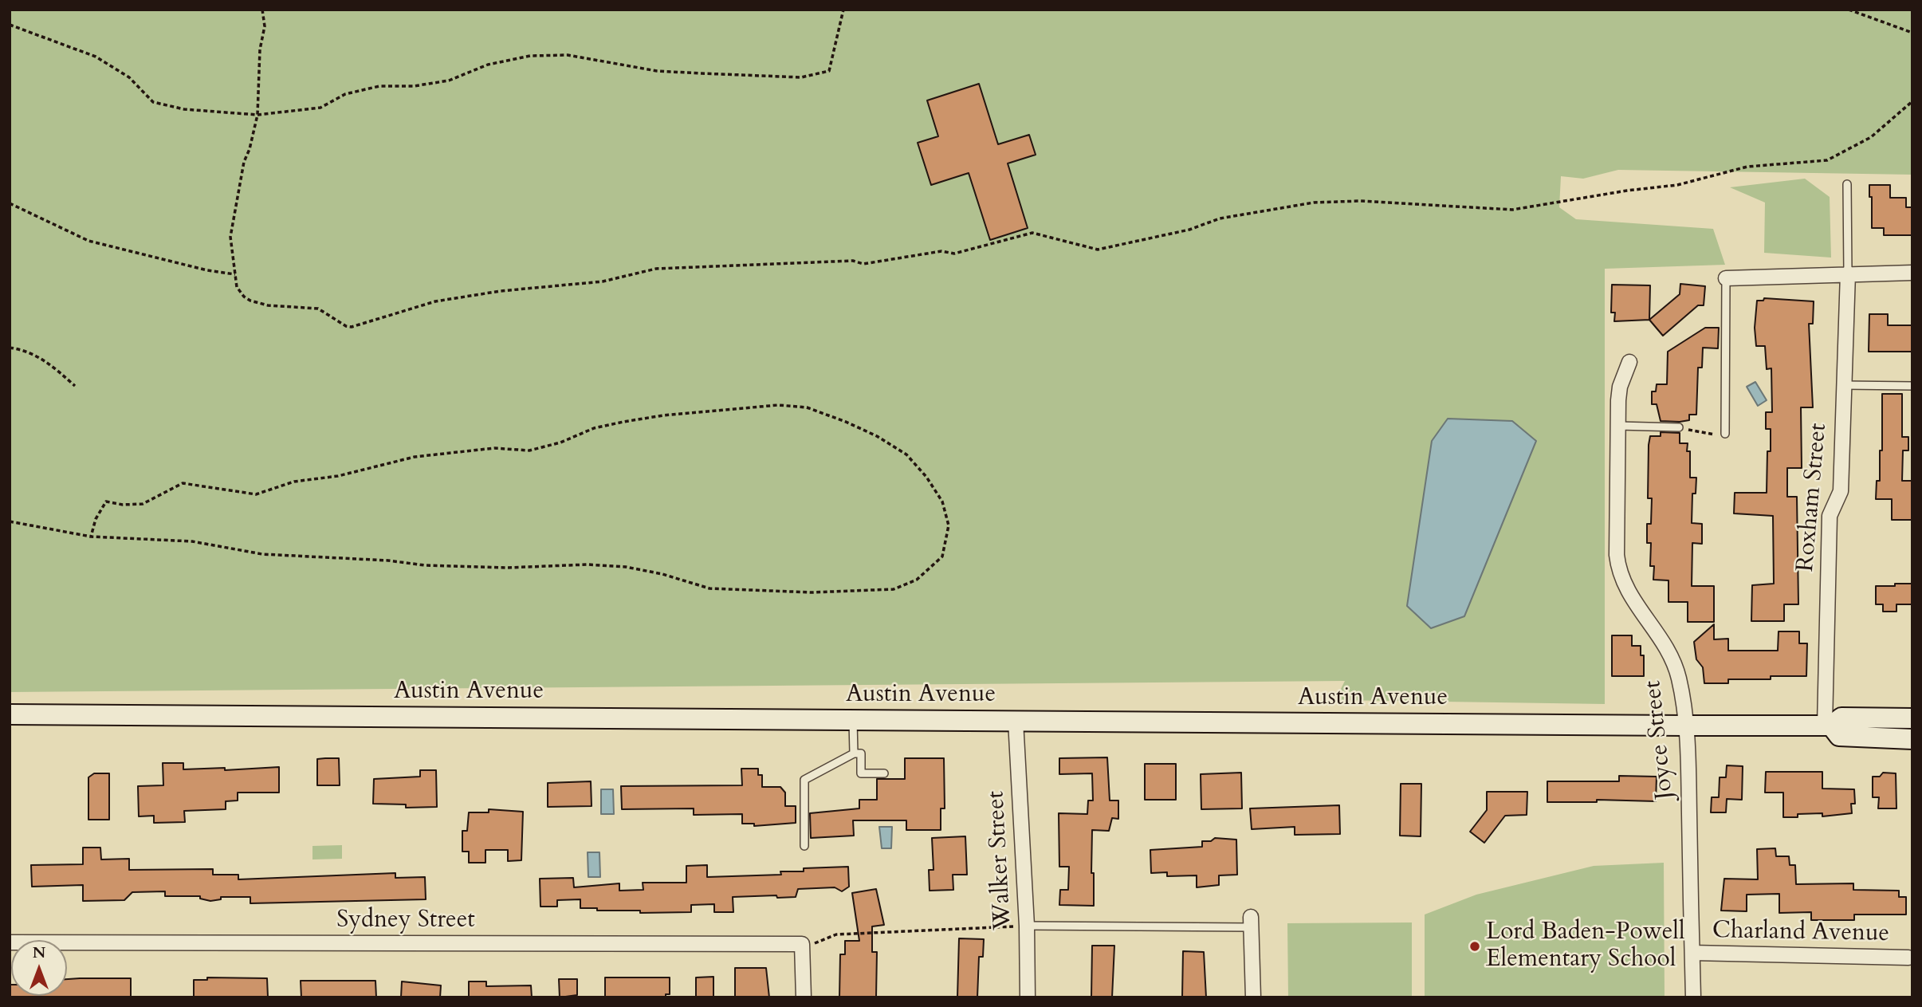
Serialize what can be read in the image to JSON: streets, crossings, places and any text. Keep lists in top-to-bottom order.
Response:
{
  "streets": {
    "main road": ["Austin Avenue"],
    "street": [
      "Roxham Street",
      "Joyce Street",
      "Walker Street",
      "Sydney Street",
      "Charland Avenue"
    ]
  },
  "crossings": [
    ["Roxham Street", "Austin Avenue"],
    ["Austin Avenue", "Joyce Street"],
    ["Austin Avenue", "Walker Street"],
    ["Joyce Street", "Charland Avenue"]
  ],
  "places": ["Lord Baden-Powell Elementary School"],
  "north": "top"
}
